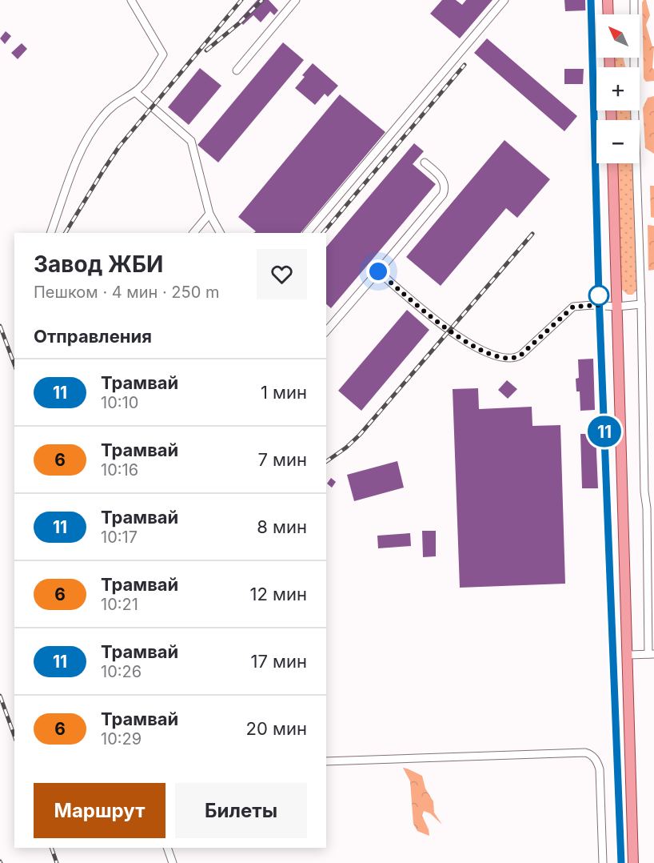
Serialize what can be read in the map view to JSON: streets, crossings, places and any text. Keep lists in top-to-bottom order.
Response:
{
  "lines": ["tram line 11"],
  "north": "top left",
  "page": {
    "on_map": "11",
    "map_buttons": ["+", "−"],
    "heading": [
      ["Завод ЖБИ", "Пешком · 4 мин · 250 m"],
      "Отправления"
    ],
    "list": [
      {
        "mark": "11",
        "name": "Трамвай",
        "note": "10:10",
        "value": "1 мин"
      },
      {
        "mark": "6",
        "name": "Трамвай",
        "note": "10:16",
        "value": "7 мин"
      },
      {
        "mark": "11",
        "name": "Трамвай",
        "note": "10:17",
        "value": "8 мин"
      },
      {
        "mark": "6",
        "name": "Трамвай",
        "note": "10:21",
        "value": "12 мин"
      },
      {
        "mark": "11",
        "name": "Трамвай",
        "note": "10:26",
        "value": "17 мин"
      },
      {
        "mark": "6",
        "name": "Трамвай",
        "note": "10:29",
        "value": "20 мин"
      }
    ],
    "buttons": ["Маршрут", "Билеты"]
  }
}
